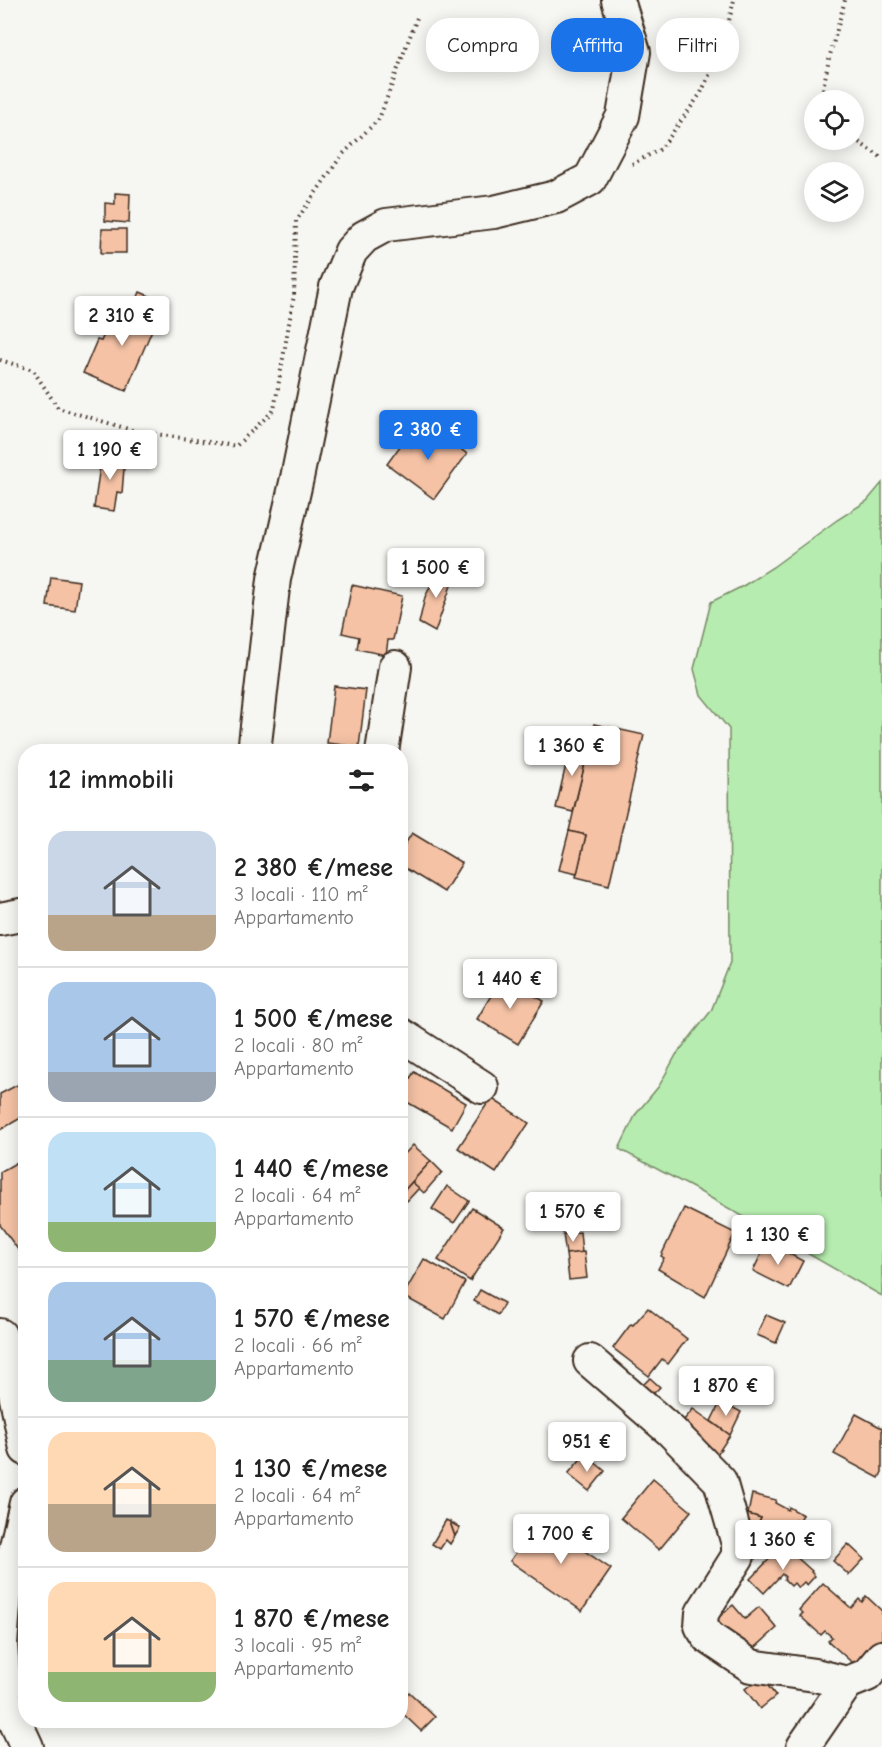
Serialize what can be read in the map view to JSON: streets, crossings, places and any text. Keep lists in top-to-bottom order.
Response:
{
  "page": {
    "chip": ["Compra", "Affitta", "Filtri"],
    "price": [
      "2 310 €",
      "2 380 €",
      "1 190 €",
      "1 500 €",
      "1 360 €",
      "1 440 €",
      "1 570 €",
      "1 130 €",
      "1 870 €",
      "951 €",
      "1 700 €",
      "1 360 €"
    ],
    "heading": "12 immobili",
    "list": [
      {
        "name": "2 380 €/mese",
        "note": "3 locali · 110 m² · Appartamento"
      },
      {
        "name": "1 500 €/mese",
        "note": "2 locali · 80 m² · Appartamento"
      },
      {
        "name": "1 440 €/mese",
        "note": "2 locali · 64 m² · Appartamento"
      },
      {
        "name": "1 570 €/mese",
        "note": "2 locali · 66 m² · Appartamento"
      },
      {
        "name": "1 130 €/mese",
        "note": "2 locali · 64 m² · Appartamento"
      },
      {
        "name": "1 870 €/mese",
        "note": "3 locali · 95 m² · Appartamento"
      }
    ]
  }
}
